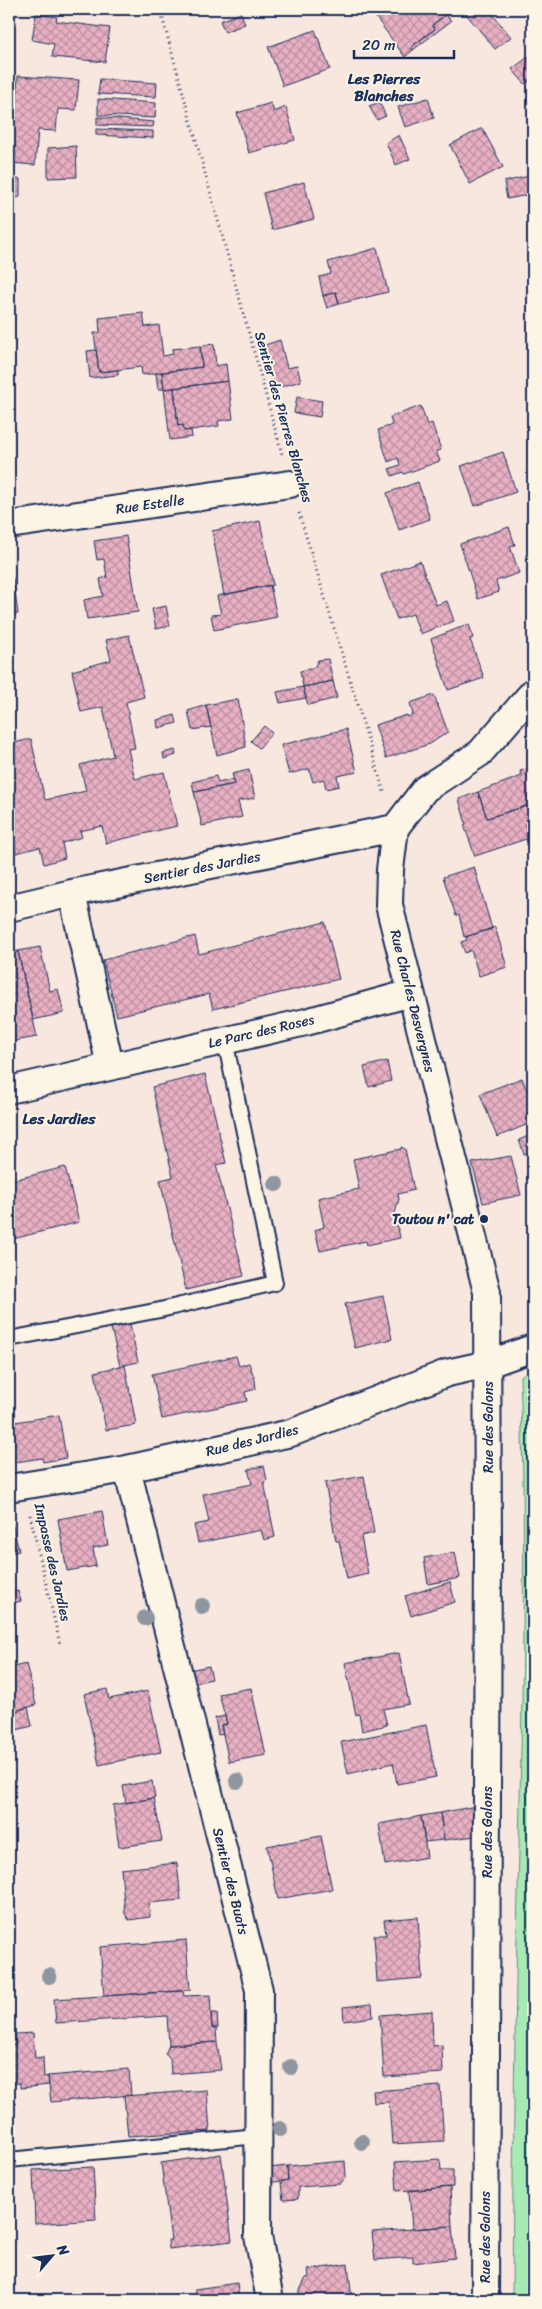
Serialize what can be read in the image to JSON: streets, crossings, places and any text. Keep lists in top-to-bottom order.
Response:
{
  "streets": {
    "street": [
      "Rue Estelle",
      "Sentier des Jardies",
      "Rue Charles Desvergnes",
      "Le Parc des Roses",
      "Rue des Galons",
      "Rue des Jardies",
      "Sentier des Buats"
    ],
    "path": ["Sentier des Pierres Blanches", "Impasse des Jardies"]
  },
  "crossings": [
    ["Sentier des Pierres Blanches", "Rue Estelle"],
    ["Sentier des Pierres Blanches", "Sentier des Jardies"],
    ["Sentier des Pierres Blanches", "Rue Charles Desvergnes"],
    ["Sentier des Jardies", "Rue Charles Desvergnes"],
    ["Rue Charles Desvergnes", "Le Parc des Roses"],
    ["Rue Charles Desvergnes", "Rue des Galons"],
    ["Rue Charles Desvergnes", "Rue des Jardies"],
    ["Rue des Galons", "Rue des Jardies"],
    ["Rue des Jardies", "Impasse des Jardies"],
    ["Rue des Jardies", "Sentier des Buats"]
  ],
  "districts": ["Les Pierres Blanches", "Les Jardies"],
  "places": ["Toutou n' cat"],
  "scale_bar": "20 m",
  "north": "top right"
}
